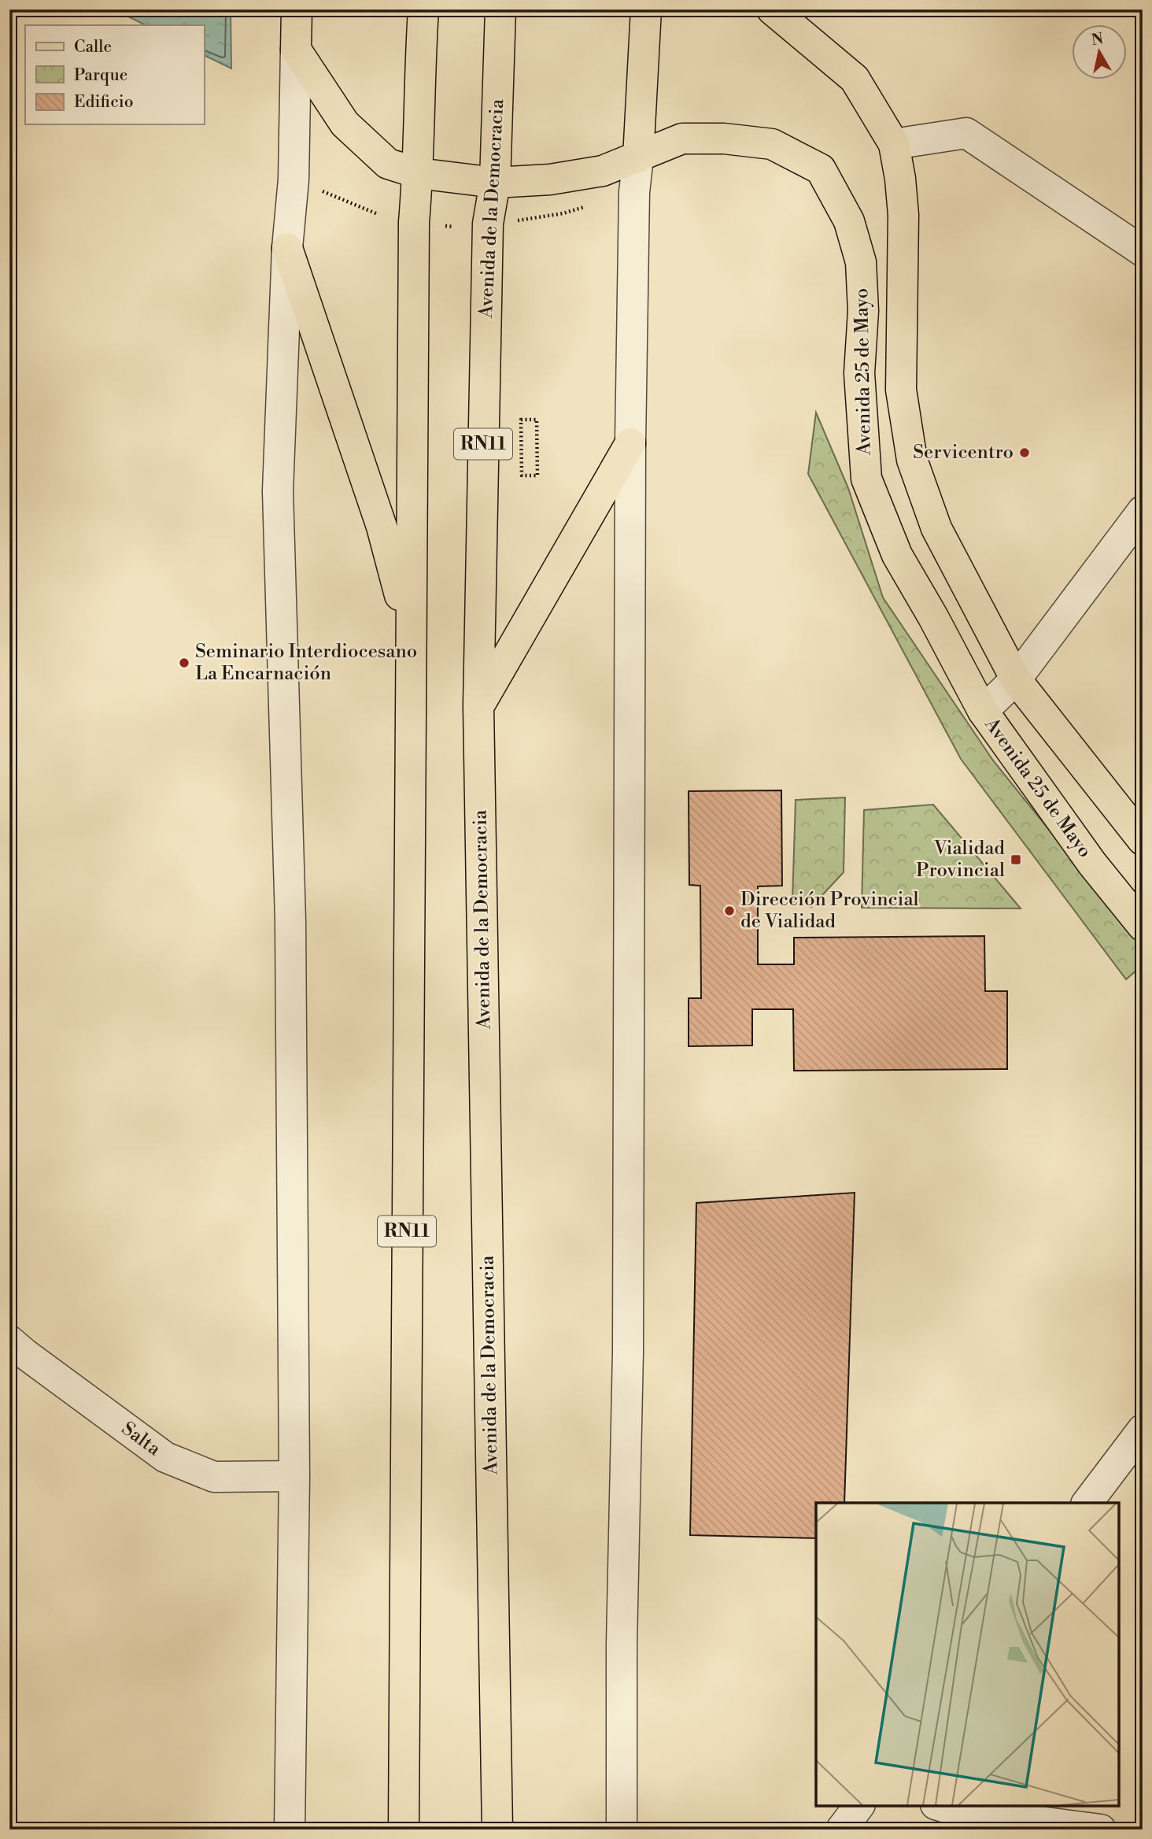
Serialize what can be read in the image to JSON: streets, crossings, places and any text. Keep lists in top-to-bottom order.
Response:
{
  "streets": {
    "main road": ["Avenida de la Democracia", "Avenida 25 de Mayo", "RN11"],
    "street": ["Salta"]
  },
  "crossings": [
    ["Avenida de la Democracia", "Avenida 25 de Mayo"],
    ["Avenida 25 de Mayo", "RN11"]
  ],
  "places": {
    "other": ["Servicentro", "Seminario Interdiocesano La Encarnación", "Dirección Provincial de Vialidad"],
    "transit": ["Vialidad Provincial"]
  },
  "legend": ["Calle", "Parque", "Edificio"],
  "north": "top"
}
